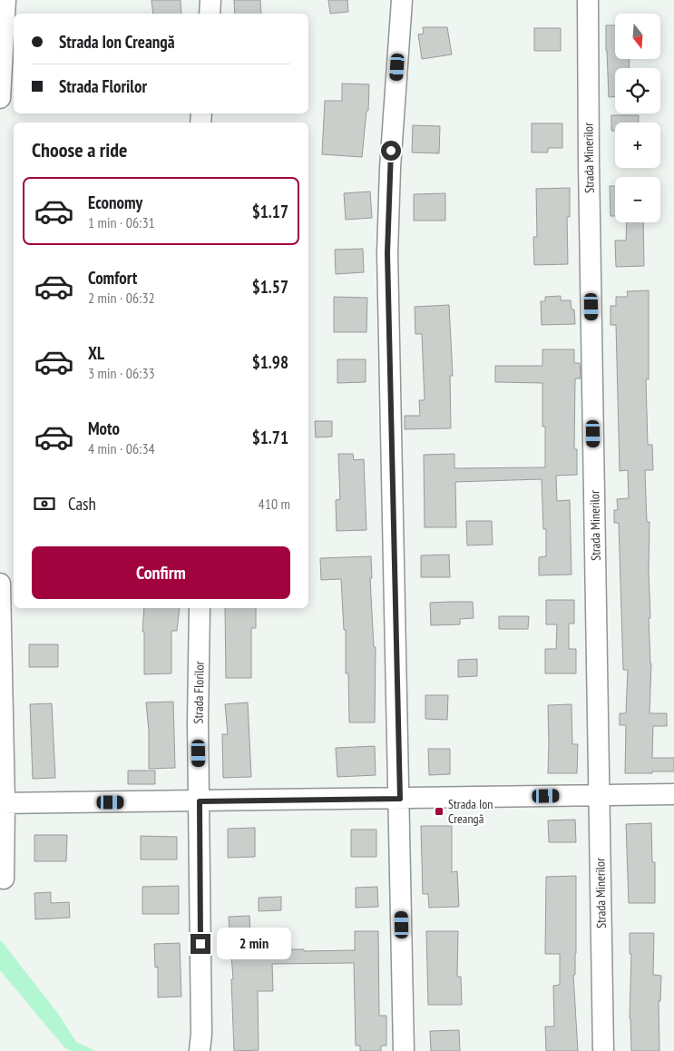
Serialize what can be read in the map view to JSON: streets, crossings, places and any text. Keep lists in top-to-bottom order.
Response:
{
  "streets": {
    "street": ["Strada Minerilor", "Strada Florilor"]
  },
  "places": {
    "transit": ["Strada Ion Creangă"]
  },
  "north": "bottom",
  "page": {
    "map_buttons": ["+", "−"],
    "banner": ["Strada Ion Creangă", "Strada Florilor"],
    "heading": "Choose a ride",
    "list": [
      {
        "name": "Economy",
        "note": "1 min · 06:31",
        "value": "$1.17"
      },
      {
        "name": "Comfort",
        "note": "2 min · 06:32",
        "value": "$1.57"
      },
      {
        "name": "XL",
        "note": "3 min · 06:33",
        "value": "$1.98"
      },
      {
        "name": "Moto",
        "note": "4 min · 06:34",
        "value": "$1.71"
      }
    ],
    "pay": ["Cash", "410 m"],
    "buttons": "Confirm",
    "bubble": "2 min"
  }
}
